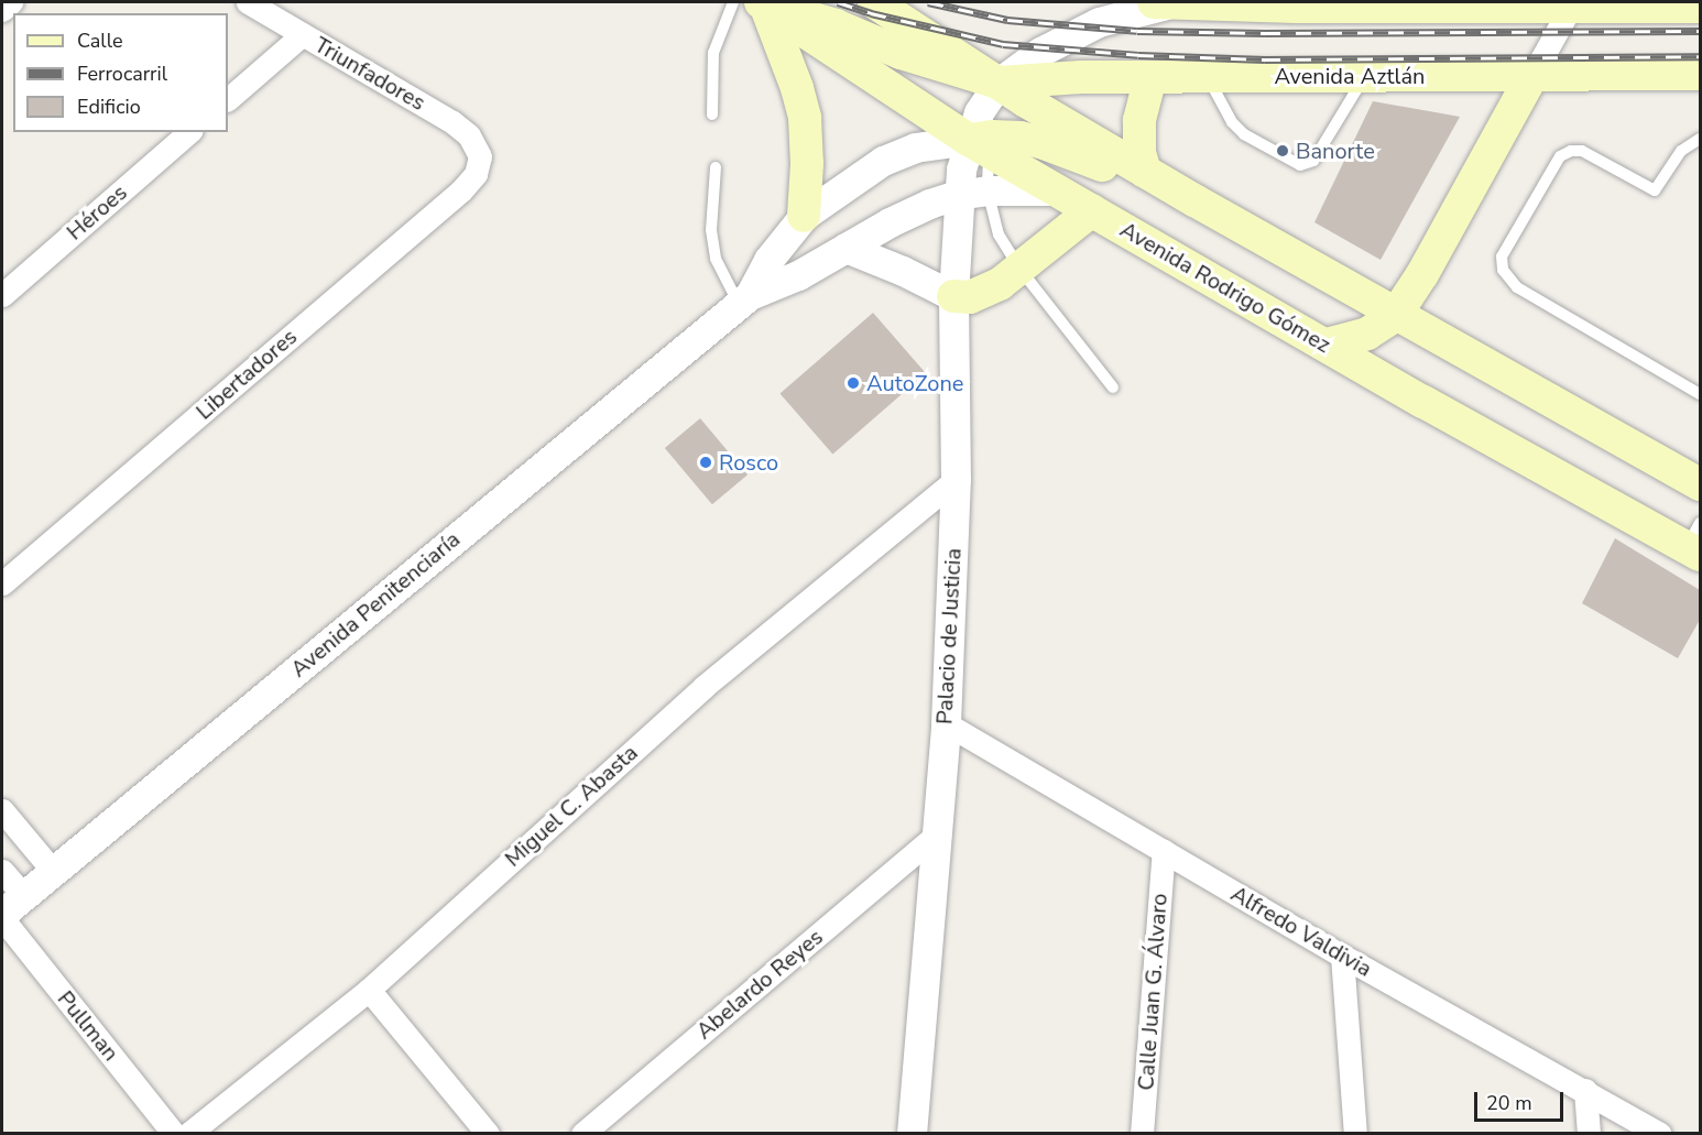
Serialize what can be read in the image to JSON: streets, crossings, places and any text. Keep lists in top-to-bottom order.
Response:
{
  "streets": {
    "main road": ["Avenida Aztlán", "Avenida Rodrigo Gómez"],
    "street": [
      "Triunfadores",
      "Héroes",
      "Libertadores",
      "Avenida Penitenciaría",
      "Palacio de Justicia",
      "Miguel C. Abasta",
      "Alfredo Valdivia",
      "Abelardo Reyes",
      "Calle Juan G. Álvaro",
      "Pullman"
    ]
  },
  "crossings": [
    ["Triunfadores", "Libertadores"],
    ["Avenida Aztlán", "Palacio de Justicia"],
    ["Avenida Rodrigo Gómez", "Avenida Penitenciaría"],
    ["Avenida Rodrigo Gómez", "Palacio de Justicia"],
    ["Avenida Penitenciaría", "Palacio de Justicia"],
    ["Avenida Penitenciaría", "Pullman"],
    ["Palacio de Justicia", "Miguel C. Abasta"],
    ["Palacio de Justicia", "Alfredo Valdivia"],
    ["Palacio de Justicia", "Abelardo Reyes"],
    ["Alfredo Valdivia", "Calle Juan G. Álvaro"]
  ],
  "places": ["Banorte", "AutoZone", "Rosco"],
  "legend": ["Calle", "Ferrocarril", "Edificio"],
  "scale_bar": "20 m"
}
